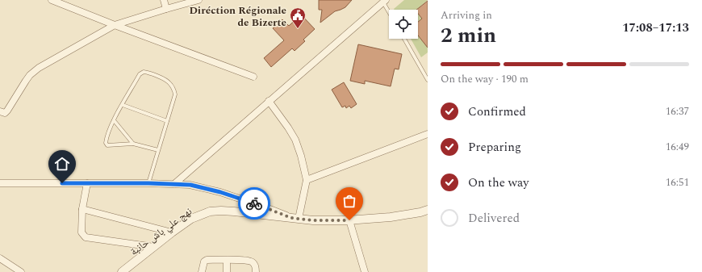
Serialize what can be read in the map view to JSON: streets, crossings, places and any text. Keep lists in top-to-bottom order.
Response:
{
  "streets": {
    "street": ["نهج علي باش حانبة"]
  },
  "places": {
    "public building": ["Diréction Régionale de Bizerte"]
  },
  "page": {
    "heading": ["2 min", "Arriving in", "17:08–17:13"],
    "bar": "On the way · 190 m",
    "list": [
      ["Confirmed", "16:37"],
      ["Preparing", "16:49"],
      ["On the way", "16:51"],
      "Delivered"
    ]
  }
}
